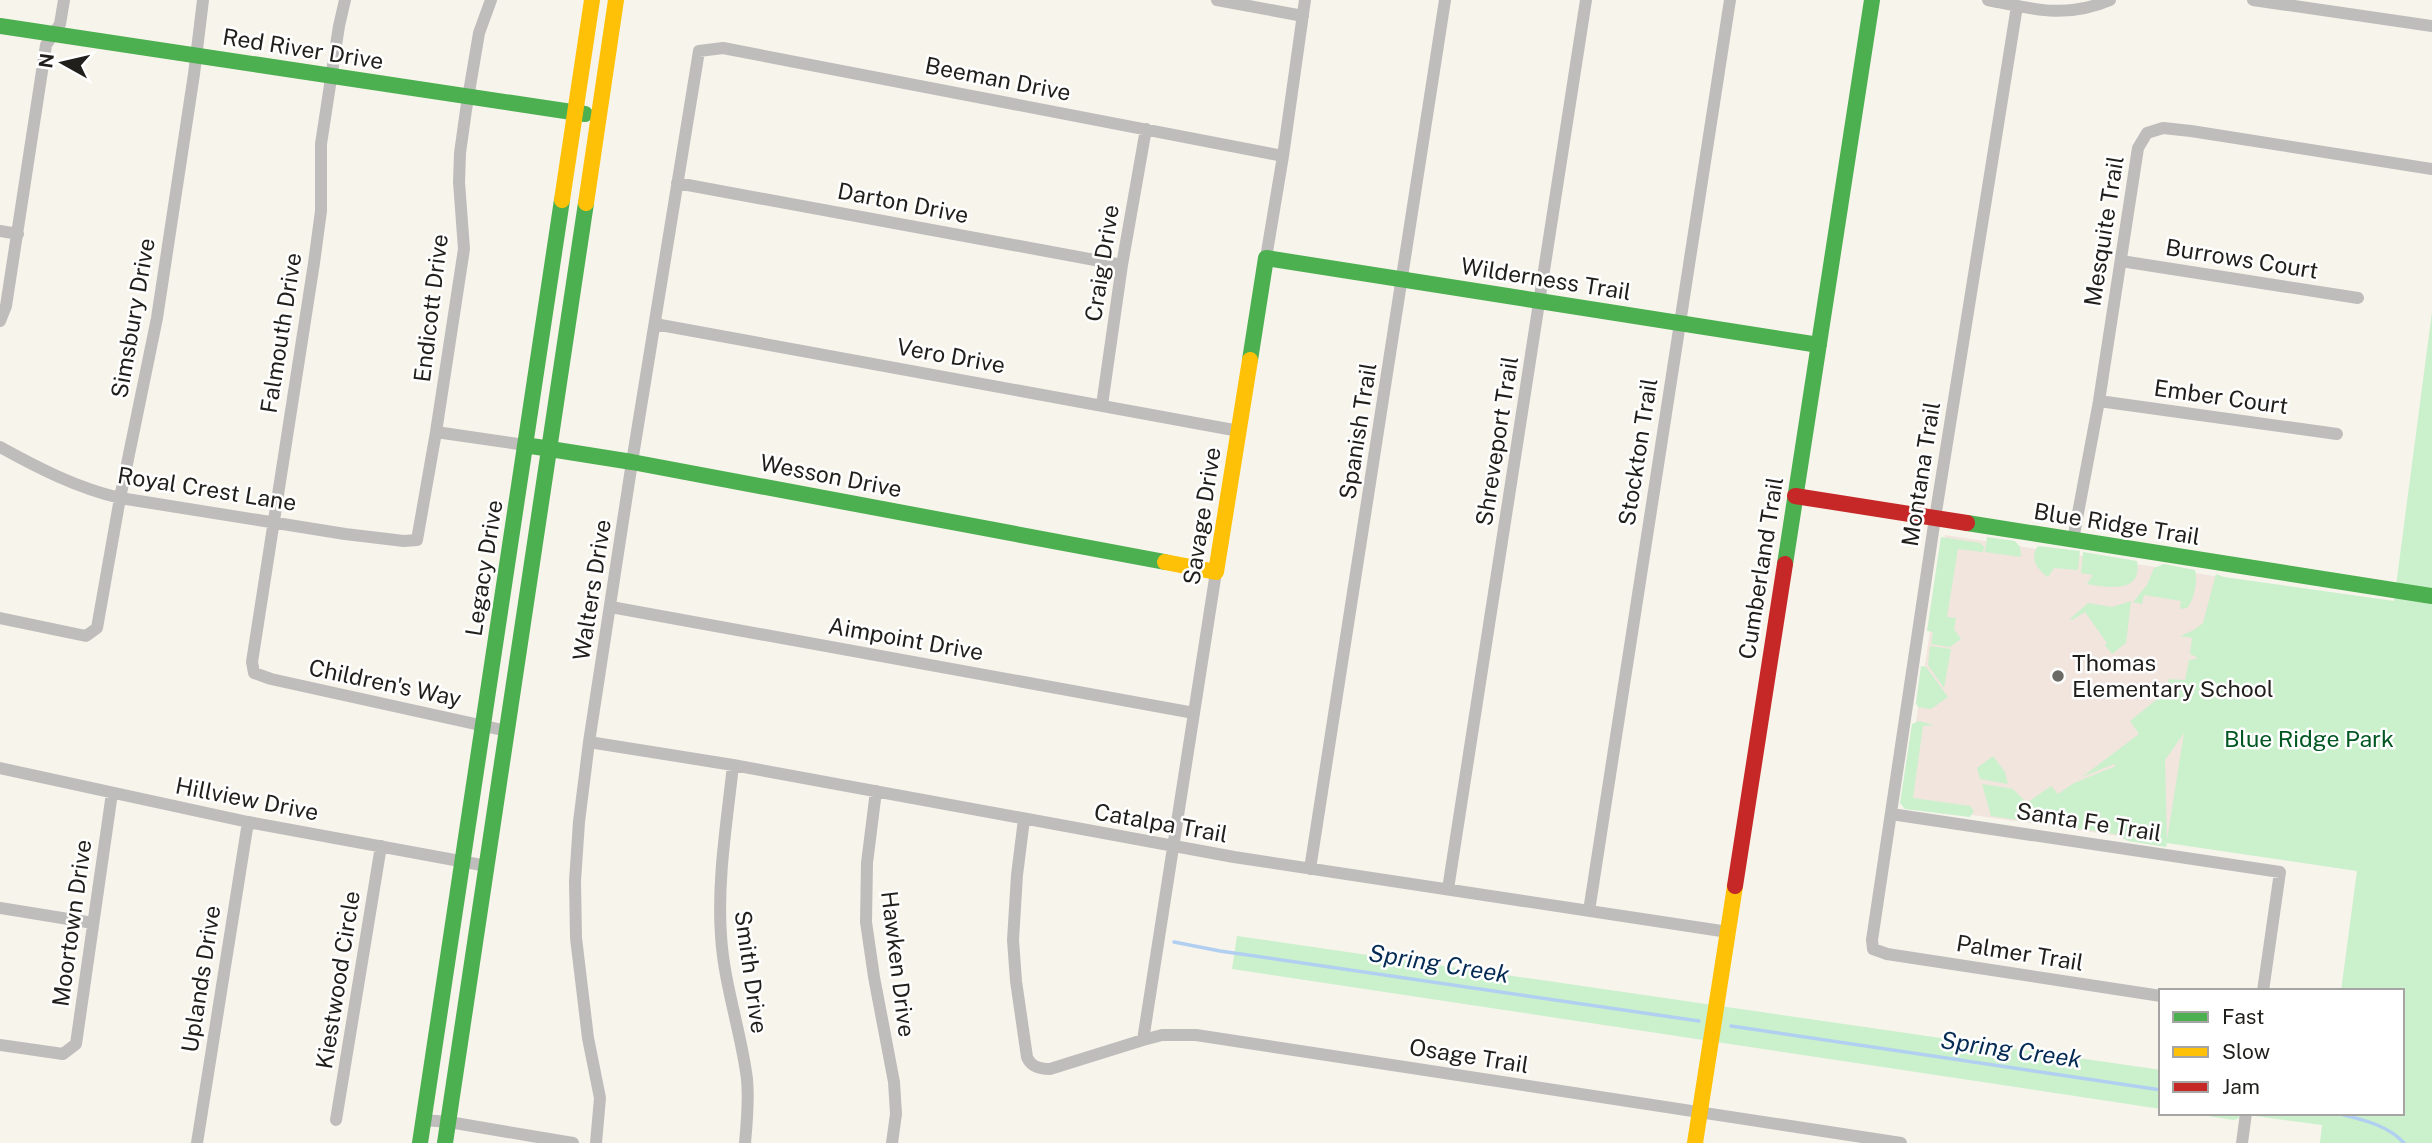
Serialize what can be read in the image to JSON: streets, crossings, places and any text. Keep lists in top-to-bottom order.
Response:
{
  "streets": {
    "street": [
      "Red River Drive",
      "Beeman Drive",
      "Darton Drive",
      "Mesquite Trail",
      "Burrows Court",
      "Craig Drive",
      "Wilderness Trail",
      "Endicott Drive",
      "Simsbury Drive",
      "Falmouth Drive",
      "Vero Drive",
      "Ember Court",
      "Spanish Trail",
      "Shreveport Trail",
      "Stockton Trail",
      "Montana Trail",
      "Wesson Drive",
      "Royal Crest Lane",
      "Savage Drive",
      "Blue Ridge Trail",
      "Legacy Drive",
      "Cumberland Trail",
      "Walters Drive",
      "Aimpoint Drive",
      "Children's Way",
      "Hillview Drive",
      "Santa Fe Trail",
      "Catalpa Trail",
      "Moortown Drive",
      "Palmer Trail",
      "Hawken Drive",
      "Smith Drive",
      "Uplands Drive",
      "Kiestwood Circle",
      "Osage Trail"
    ]
  },
  "crossings": [
    ["Red River Drive", "Endicott Drive"],
    ["Red River Drive", "Simsbury Drive"],
    ["Red River Drive", "Falmouth Drive"],
    ["Red River Drive", "Legacy Drive"],
    ["Beeman Drive", "Craig Drive"],
    ["Beeman Drive", "Savage Drive"],
    ["Beeman Drive", "Walters Drive"],
    ["Darton Drive", "Craig Drive"],
    ["Darton Drive", "Walters Drive"],
    ["Mesquite Trail", "Burrows Court"],
    ["Mesquite Trail", "Ember Court"],
    ["Mesquite Trail", "Blue Ridge Trail"],
    ["Craig Drive", "Vero Drive"],
    ["Wilderness Trail", "Spanish Trail"],
    ["Wilderness Trail", "Shreveport Trail"],
    ["Wilderness Trail", "Stockton Trail"],
    ["Wilderness Trail", "Savage Drive"],
    ["Wilderness Trail", "Cumberland Trail"],
    ["Endicott Drive", "Wesson Drive"],
    ["Endicott Drive", "Royal Crest Lane"],
    ["Simsbury Drive", "Royal Crest Lane"],
    ["Falmouth Drive", "Royal Crest Lane"],
    ["Falmouth Drive", "Children's Way"],
    ["Vero Drive", "Savage Drive"],
    ["Vero Drive", "Walters Drive"],
    ["Spanish Trail", "Catalpa Trail"],
    ["Shreveport Trail", "Catalpa Trail"],
    ["Stockton Trail", "Catalpa Trail"],
    ["Montana Trail", "Blue Ridge Trail"],
    ["Montana Trail", "Santa Fe Trail"],
    ["Montana Trail", "Palmer Trail"],
    ["Wesson Drive", "Savage Drive"],
    ["Wesson Drive", "Legacy Drive"],
    ["Wesson Drive", "Walters Drive"],
    ["Savage Drive", "Aimpoint Drive"],
    ["Savage Drive", "Catalpa Trail"],
    ["Savage Drive", "Osage Trail"],
    ["Blue Ridge Trail", "Cumberland Trail"],
    ["Legacy Drive", "Children's Way"],
    ["Legacy Drive", "Hillview Drive"],
    ["Cumberland Trail", "Catalpa Trail"],
    ["Cumberland Trail", "Osage Trail"],
    ["Walters Drive", "Aimpoint Drive"],
    ["Walters Drive", "Catalpa Trail"],
    ["Hillview Drive", "Moortown Drive"],
    ["Hillview Drive", "Uplands Drive"],
    ["Hillview Drive", "Kiestwood Circle"],
    ["Catalpa Trail", "Hawken Drive"],
    ["Catalpa Trail", "Smith Drive"],
    ["Catalpa Trail", "Osage Trail"]
  ],
  "water": ["Spring Creek"],
  "parks": ["Blue Ridge Park"],
  "places": ["Thomas Elementary School"],
  "legend": ["Fast", "Slow", "Jam"],
  "north": "left"
}
